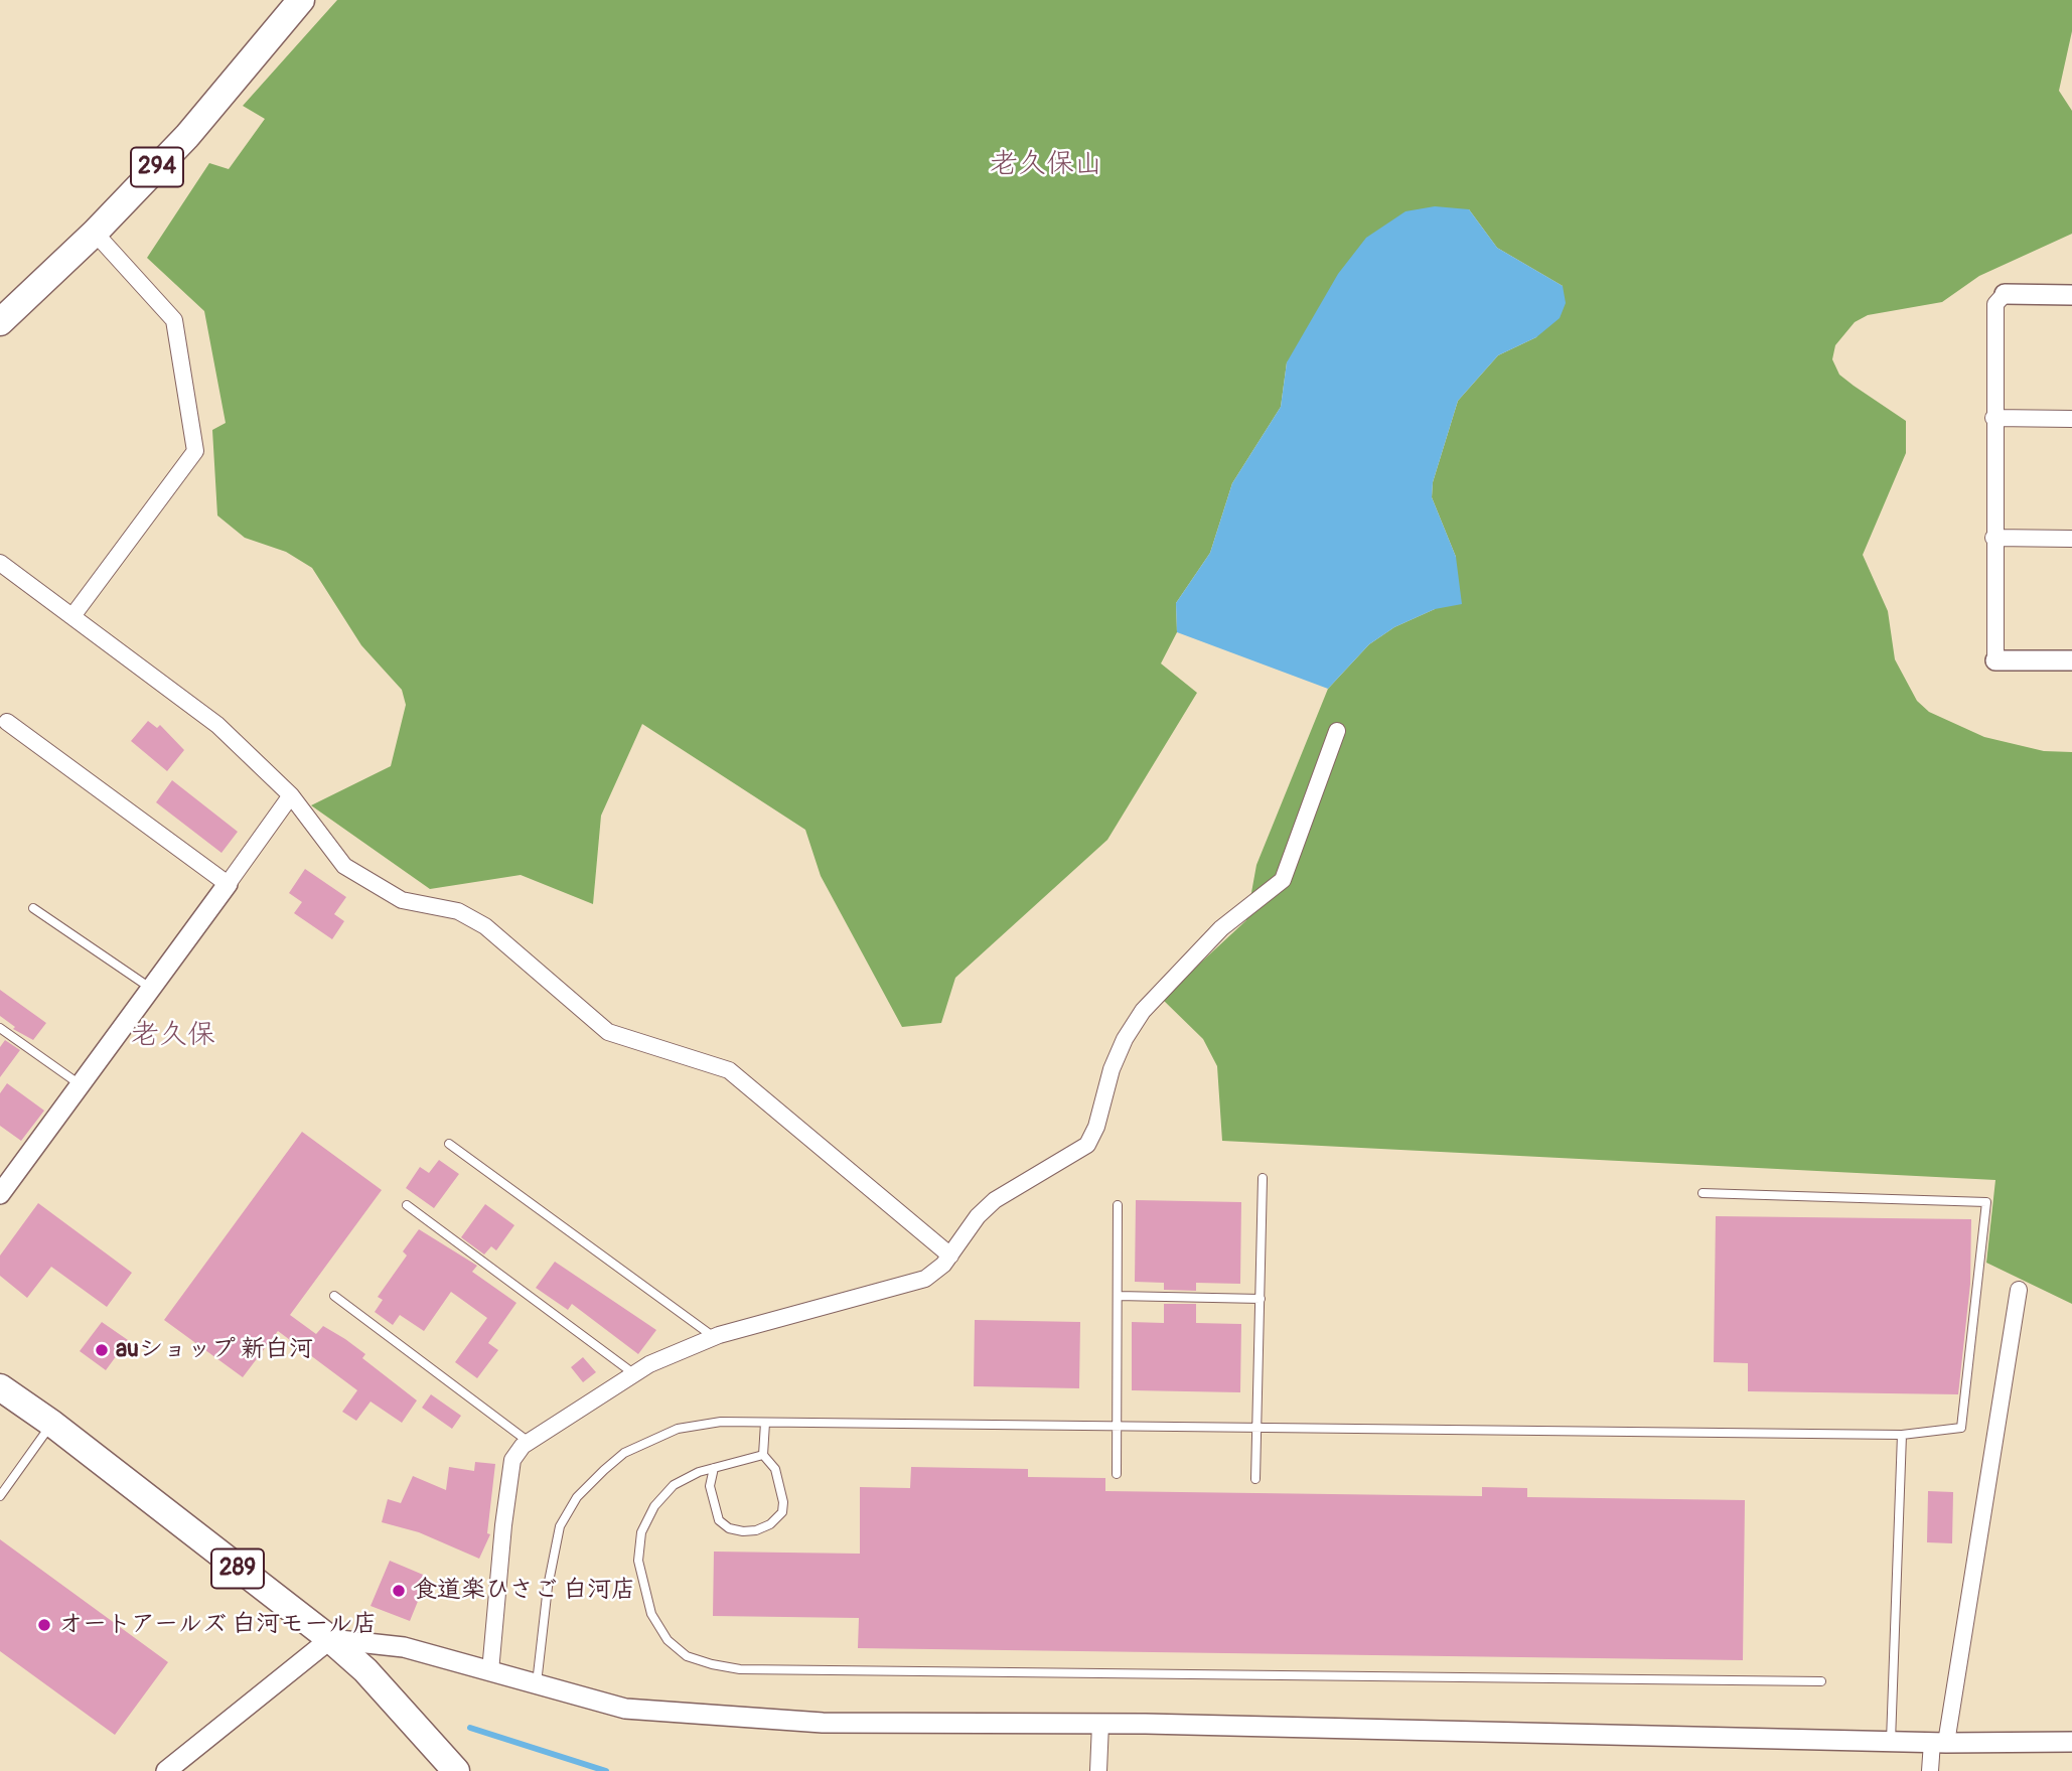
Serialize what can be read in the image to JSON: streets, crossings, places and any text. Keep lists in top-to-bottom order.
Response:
{
  "streets": {
    "highway": ["294", "289"]
  },
  "districts": ["老久保山", "老久保"],
  "places": ["auショップ 新白河", "食道楽ひさご 白河店", "オートアールズ 白河モール店"]
}
